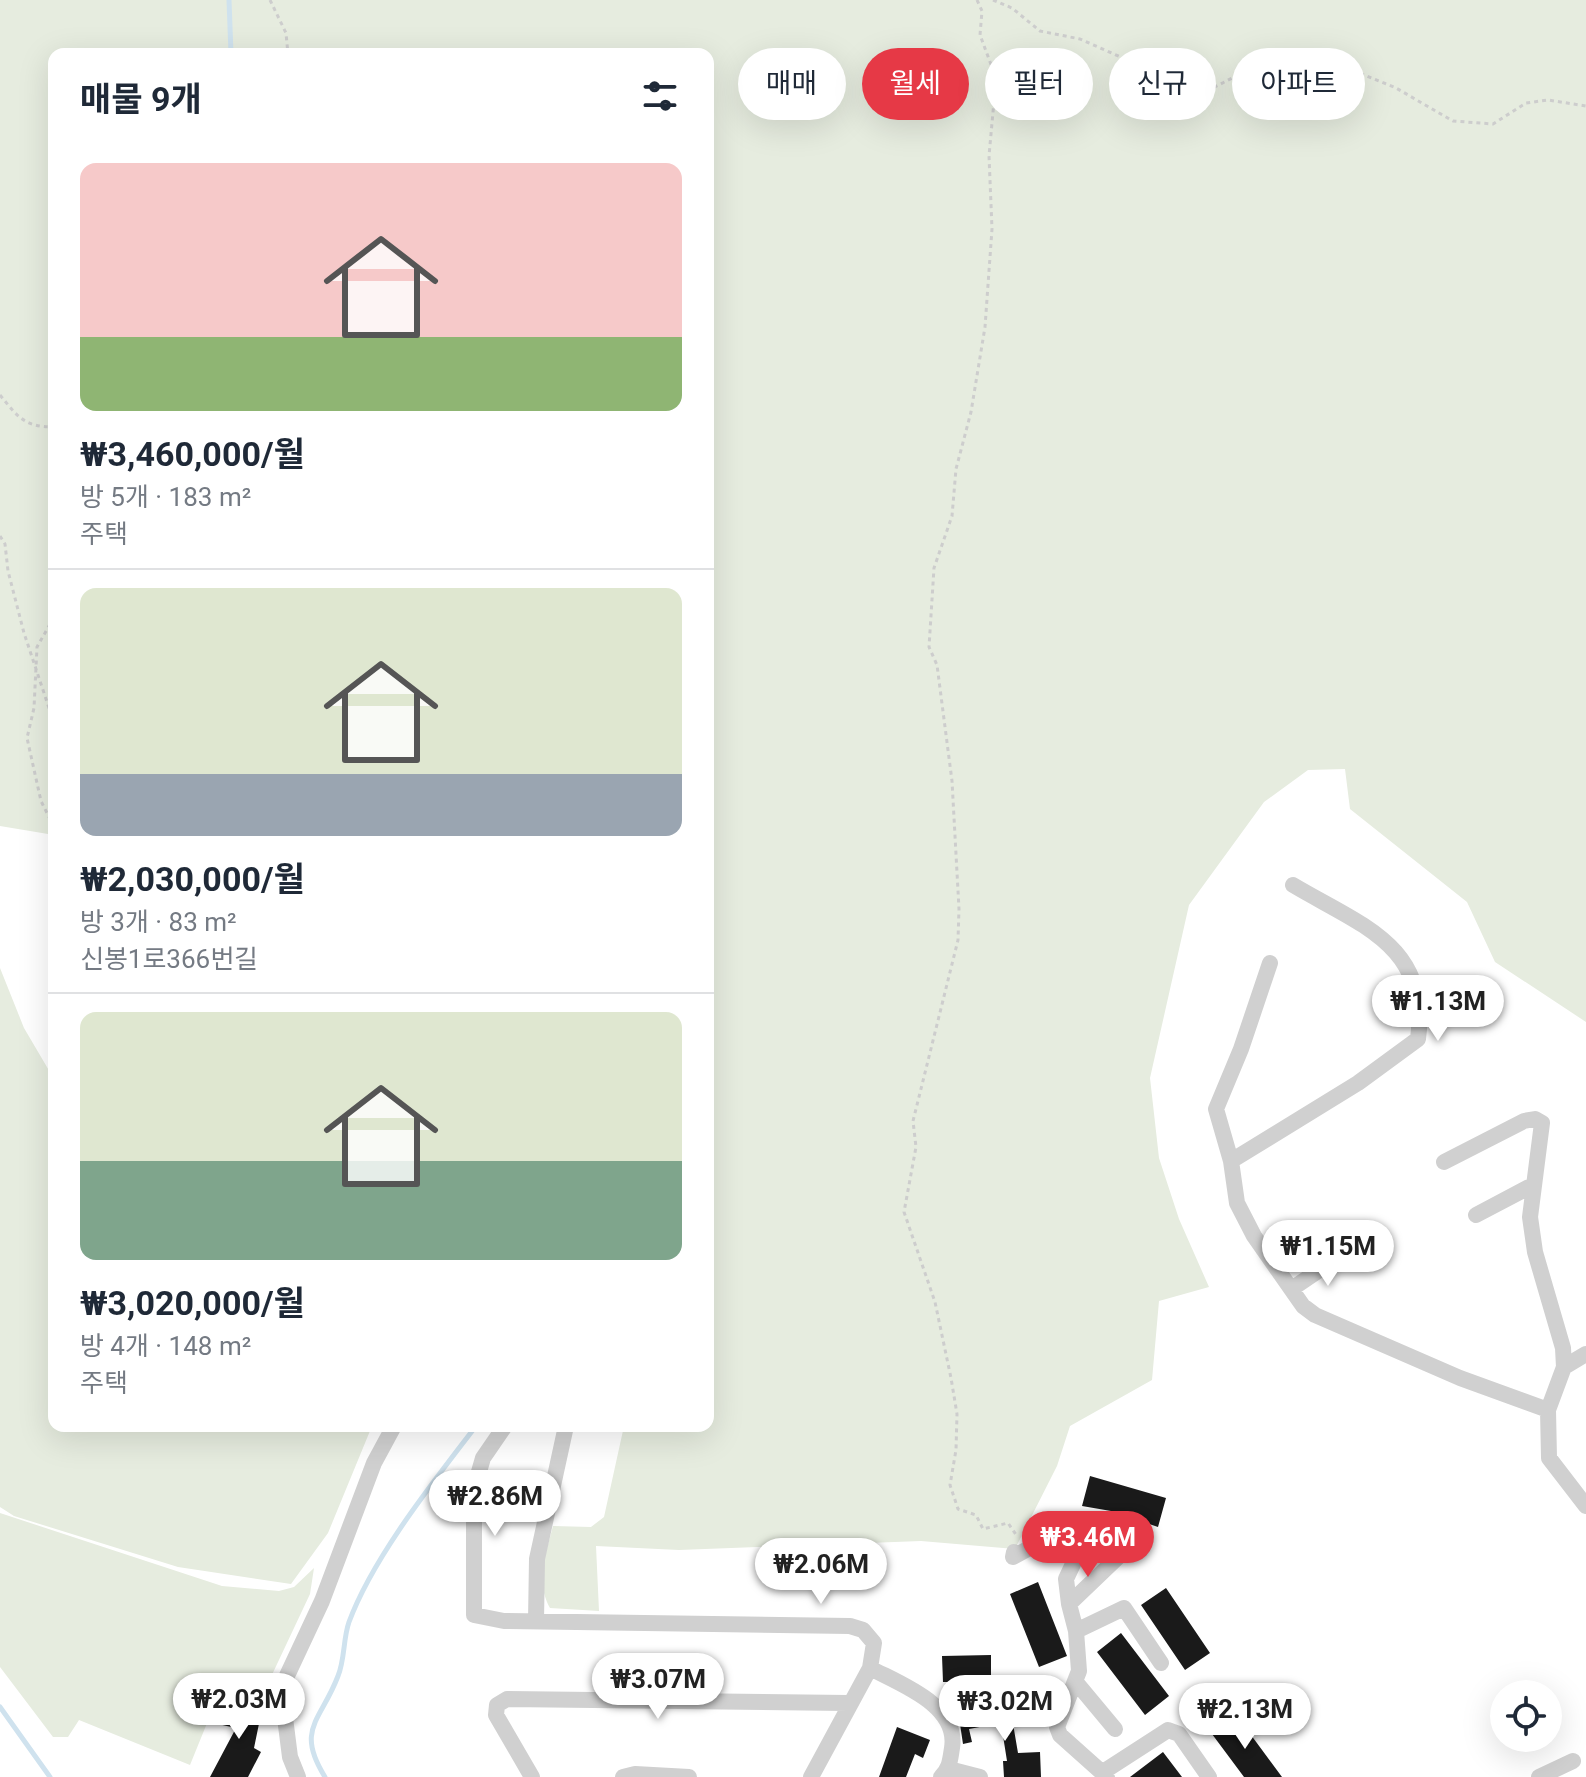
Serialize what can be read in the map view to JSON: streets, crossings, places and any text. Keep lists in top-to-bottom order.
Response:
{
  "page": {
    "chip": [
      "매매",
      "월세",
      "필터",
      "신규",
      "아파트"
    ],
    "heading": "매물 9개",
    "list": [
      {
        "name": "₩3,460,000/월",
        "note": "방 5개 · 183 m² · 주택"
      },
      {
        "name": "₩2,030,000/월",
        "note": "방 3개 · 83 m² · 신봉1로366번길"
      },
      {
        "name": "₩3,020,000/월",
        "note": "방 4개 · 148 m² · 주택"
      }
    ],
    "price": [
      "₩1.13M",
      "₩1.15M",
      "₩2.86M",
      "₩3.46M",
      "₩2.06M",
      "₩3.07M",
      "₩2.03M",
      "₩3.02M",
      "₩2.13M"
    ]
  }
}
